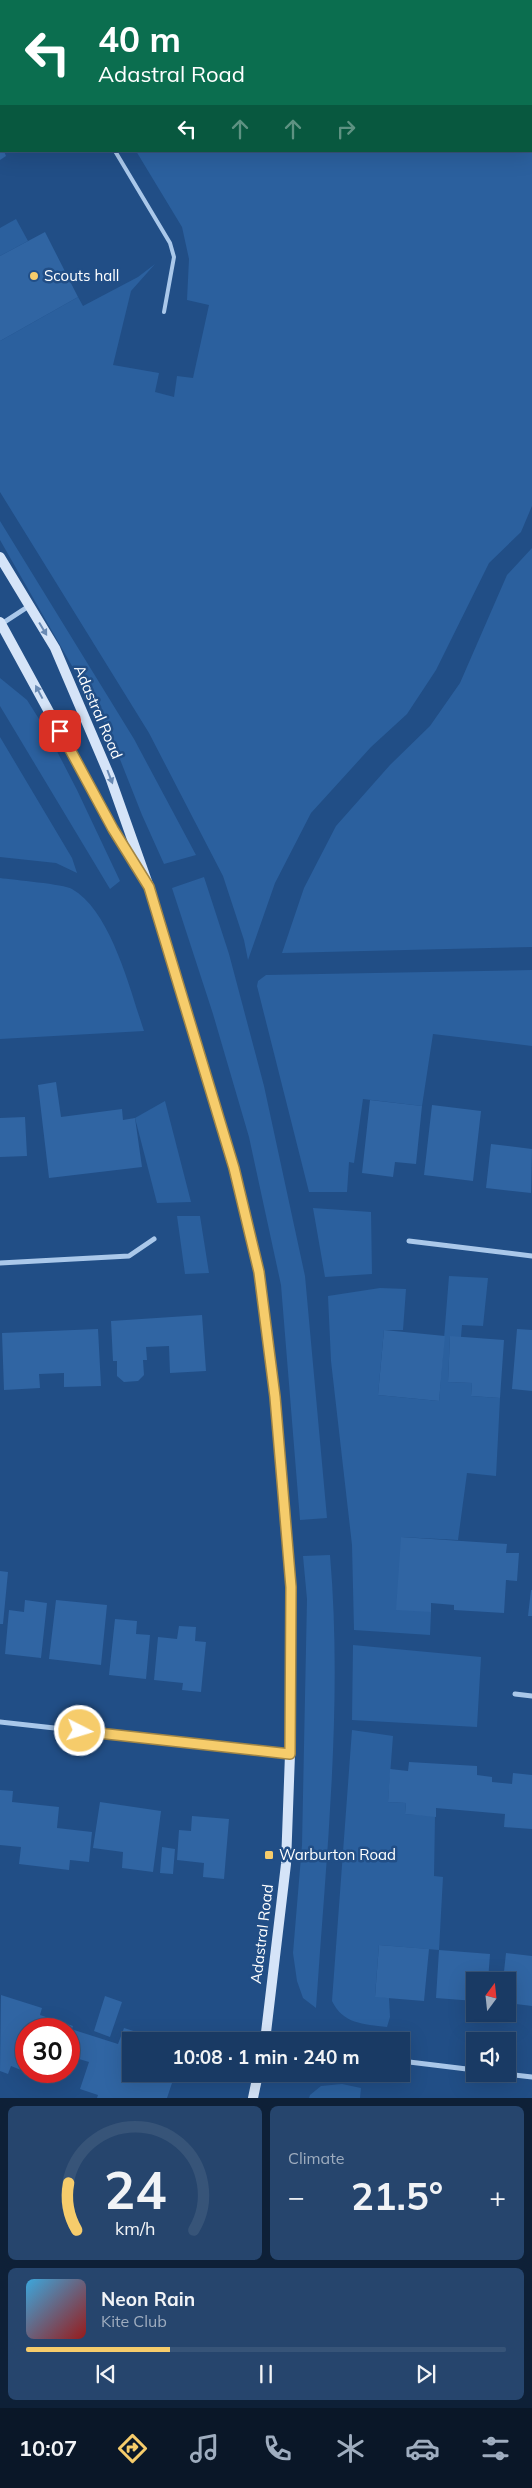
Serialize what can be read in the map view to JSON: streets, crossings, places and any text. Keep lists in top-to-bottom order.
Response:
{
  "streets": {
    "street": ["Adastral Road"]
  },
  "places": {
    "other": ["Scouts hall"],
    "transit": ["Warburton Road"]
  },
  "north": "top",
  "page": {
    "turn": ["40 m", "Adastral Road"],
    "limit": "30",
    "trip": "10:08 · 1 min · 240 m",
    "tile": "Climate",
    "heat": ["−", "21.5°", "+"],
    "song": ["Neon Rain", "Kite Club"],
    "tabs": "10:07",
    "gauge": ["24", "km/h"]
  }
}
